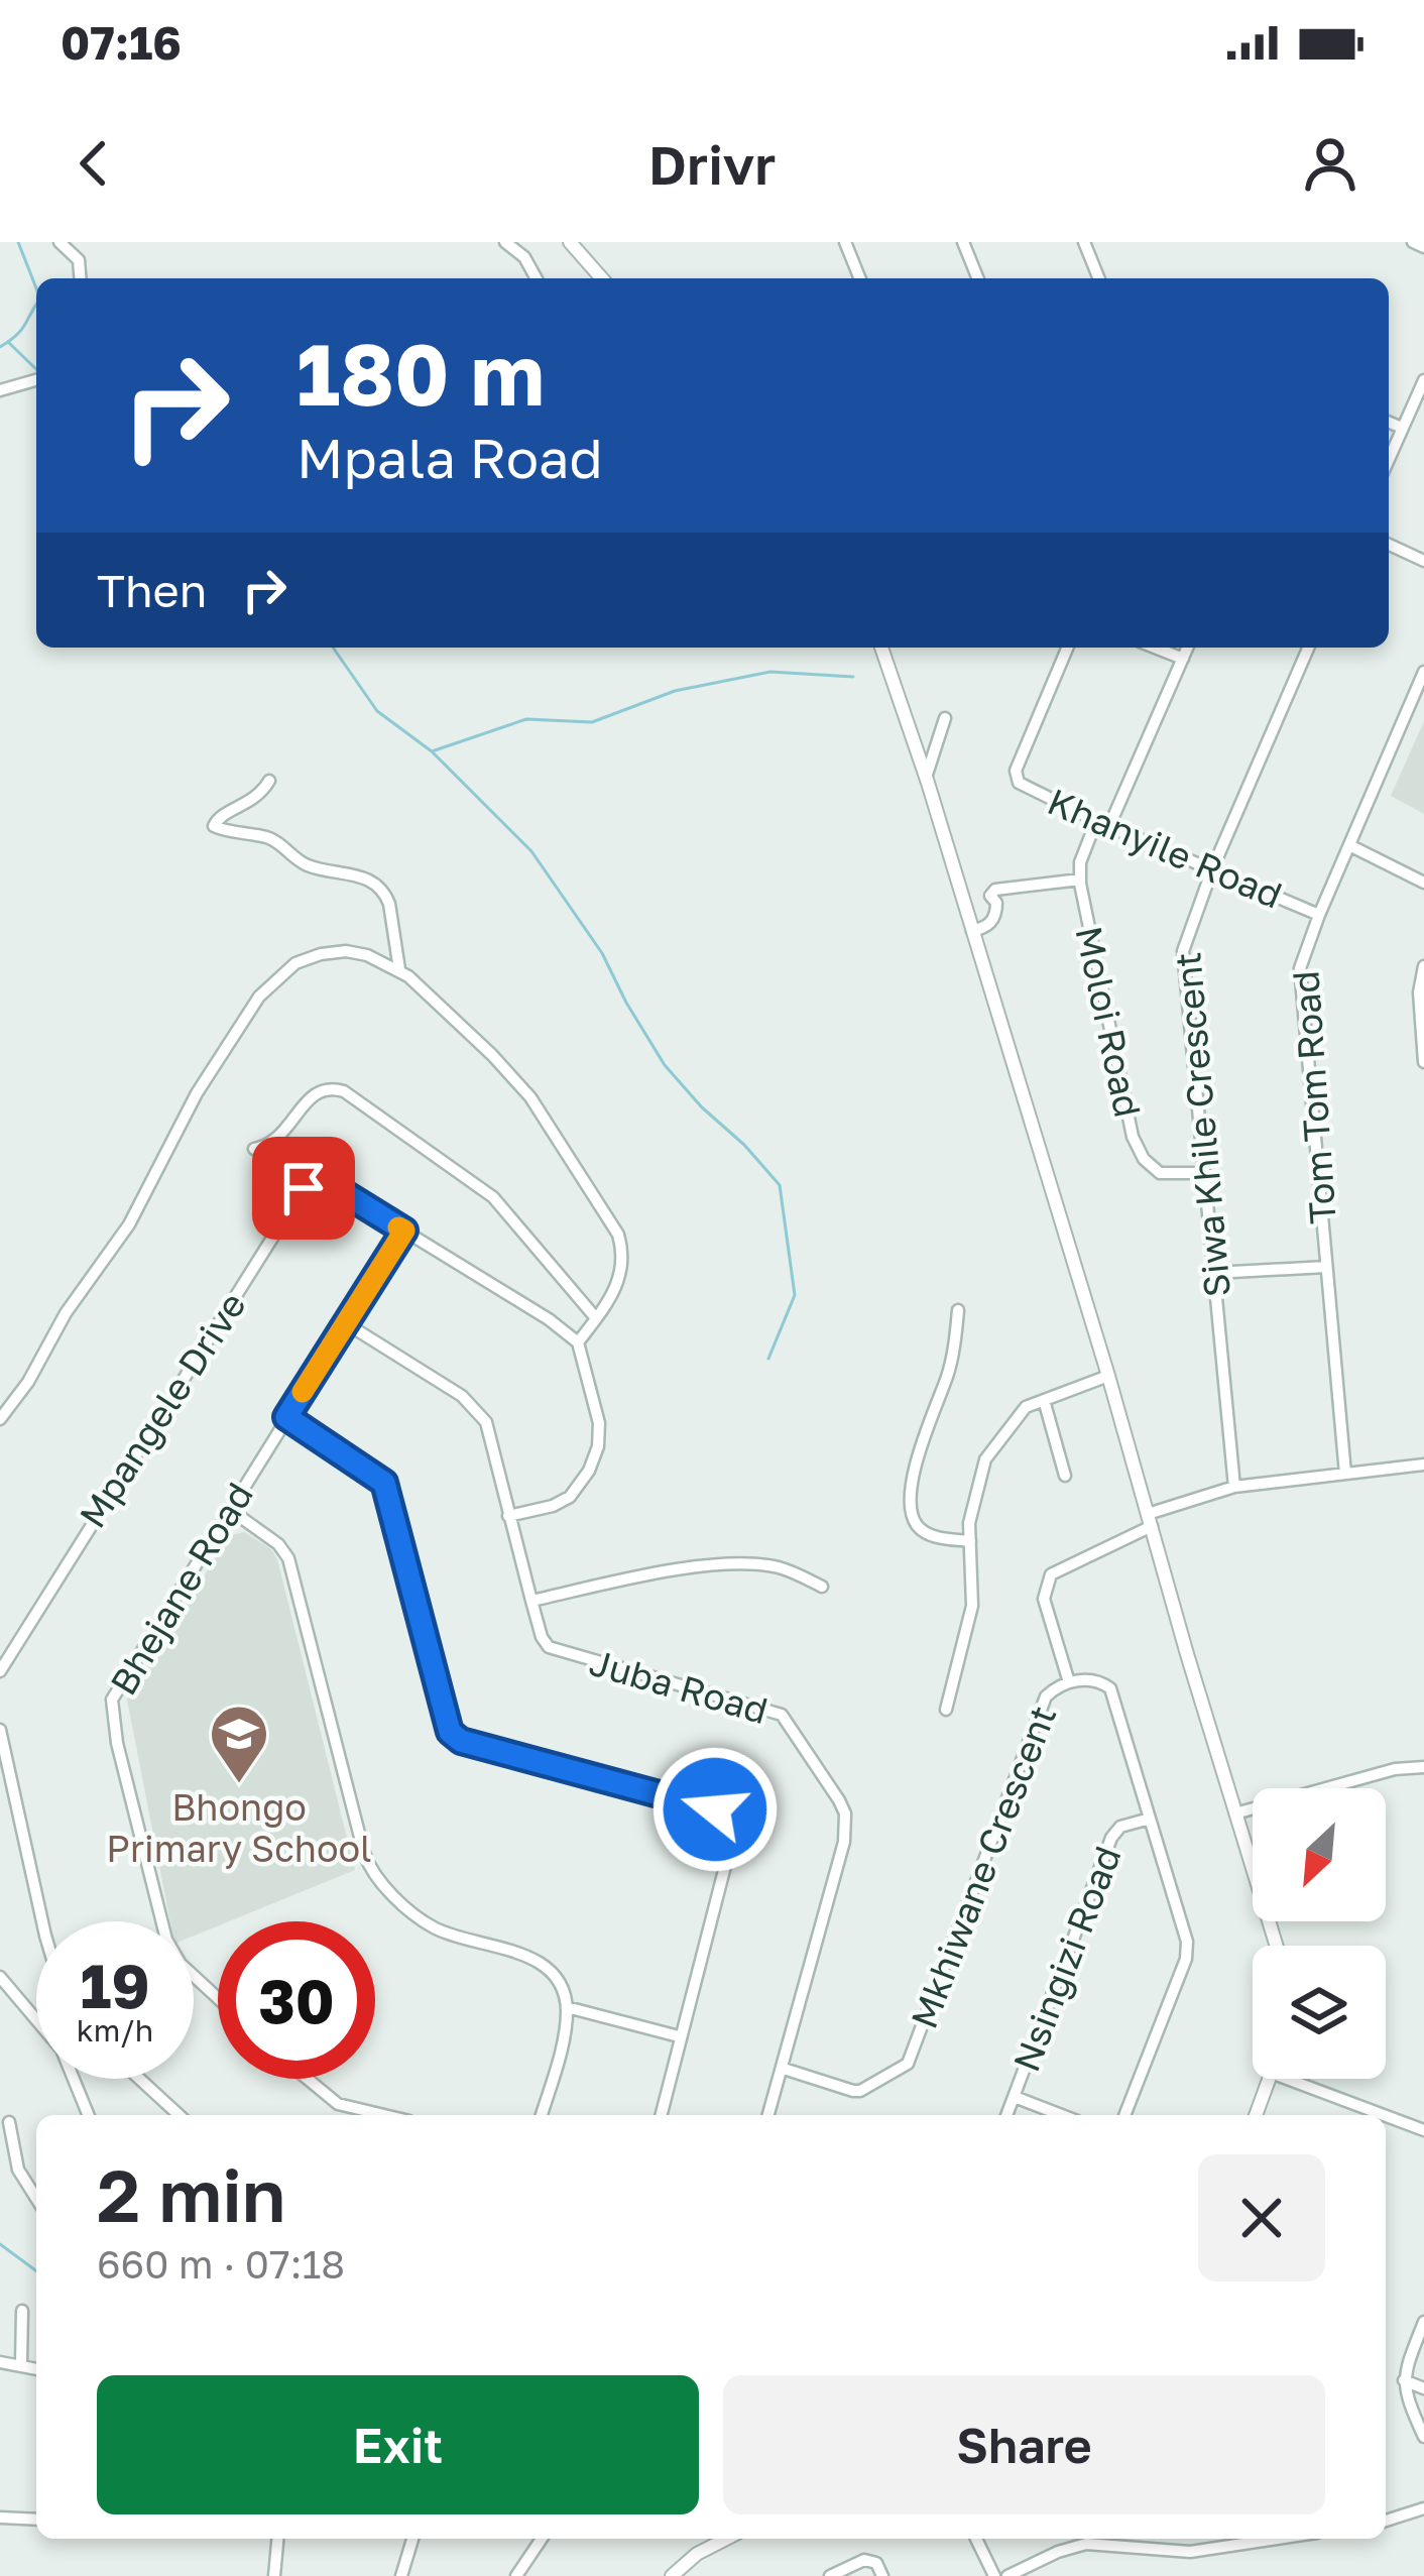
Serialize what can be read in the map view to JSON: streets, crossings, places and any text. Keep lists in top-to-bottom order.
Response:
{
  "streets": {
    "street": [
      "Khanyile Road",
      "Moloi Road",
      "Tom Tom Road",
      "Siwa Khile Crescent",
      "Mpangele Drive",
      "Bhejane Road",
      "Juba Road",
      "Mkhiwane Crescent",
      "Nsingizi Road"
    ]
  },
  "crossings": [
    ["Khanyile Road", "Moloi Road"],
    ["Khanyile Road", "Tom Tom Road"],
    ["Khanyile Road", "Siwa Khile Crescent"],
    ["Moloi Road", "Siwa Khile Crescent"],
    ["Mpangele Drive", "Bhejane Road"],
    ["Bhejane Road", "Juba Road"],
    ["Juba Road", "Mkhiwane Crescent"],
    ["Mkhiwane Crescent", "Nsingizi Road"]
  ],
  "places": {
    "school or university": ["Bhongo Primary School"]
  },
  "north": "bottom left",
  "page": {
    "status": "07:16",
    "header": "Drivr",
    "turn": ["180 m", "Mpala Road"],
    "then": "Then",
    "speed": "19 km/h",
    "limit": "30",
    "heading": ["2 min", "660 m · 07:18"],
    "buttons": ["Exit", "Share"]
  }
}
